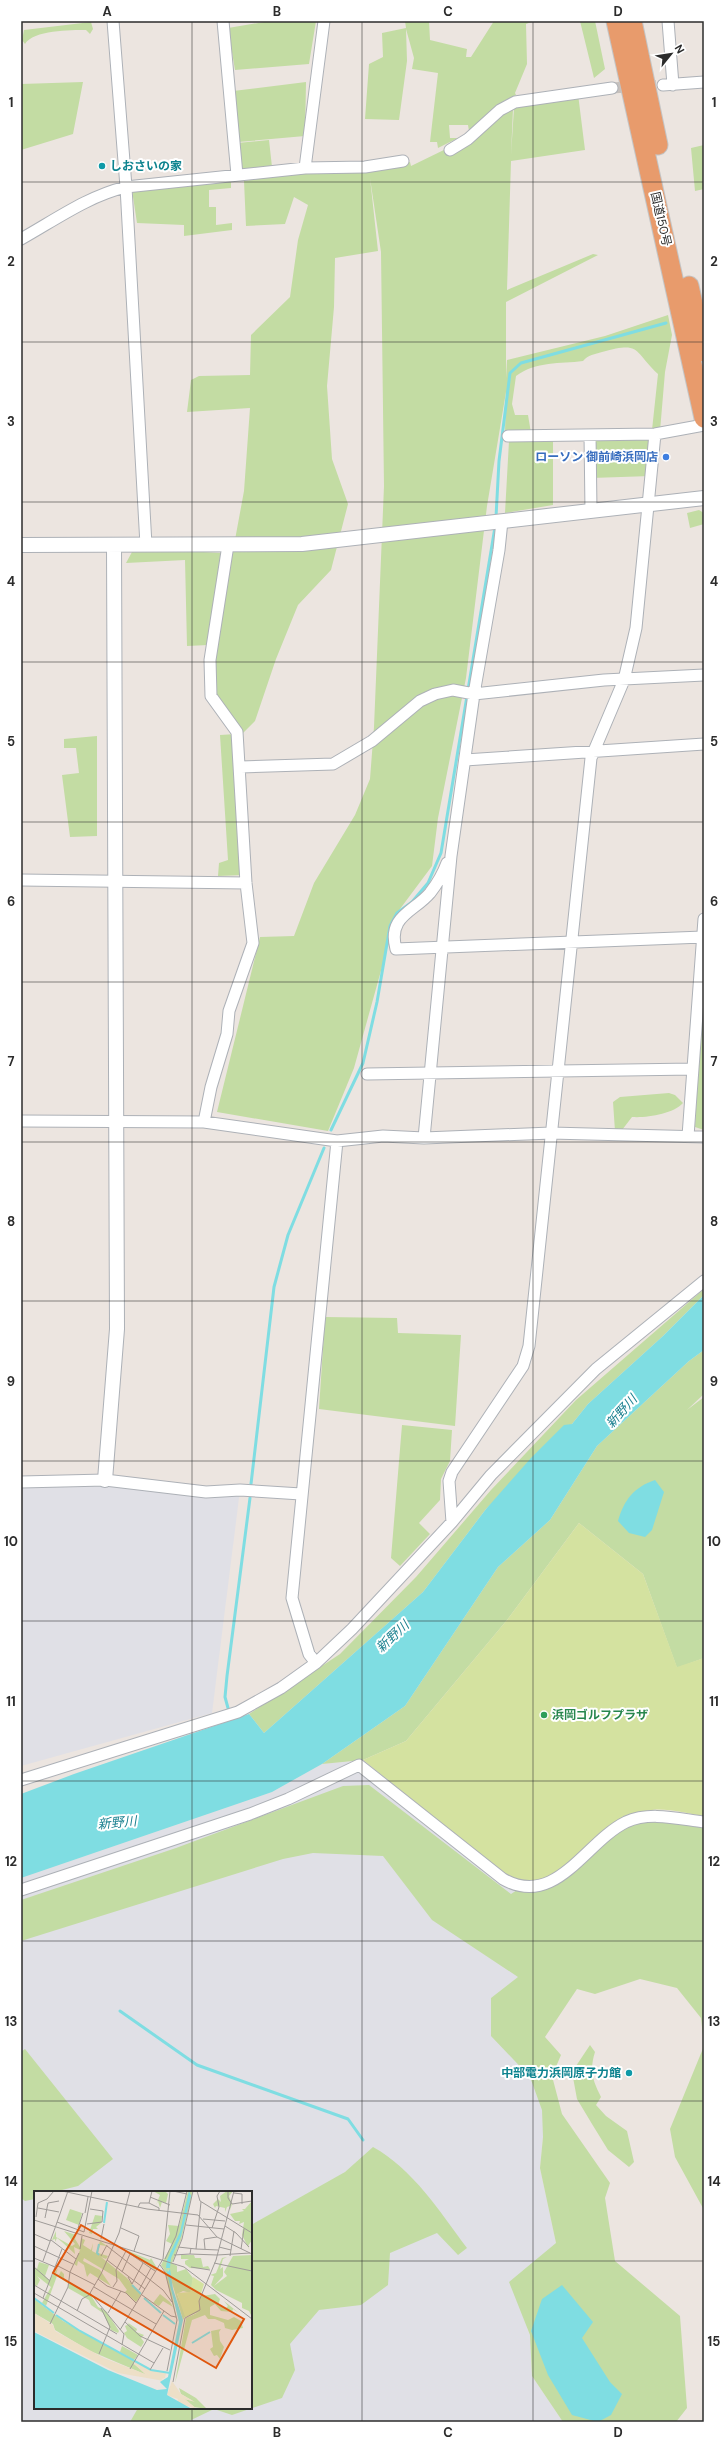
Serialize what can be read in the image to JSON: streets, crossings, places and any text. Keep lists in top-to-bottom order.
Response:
{
  "streets": {
    "highway": ["国道150号"]
  },
  "water": ["新野川"],
  "places": [
    "しおさいの家",
    "ローソン 御前崎浜岡店",
    "浜岡ゴルフプラザ",
    "中部電力浜岡原子力館"
  ],
  "north": "top right",
  "grid": {
    "columns": [
      "A",
      "B",
      "C",
      "D"
    ],
    "rows": [
      "1",
      "2",
      "3",
      "4",
      "5",
      "6",
      "7",
      "8",
      "9",
      "10",
      "11",
      "12",
      "13",
      "14",
      "15"
    ]
  }
}
